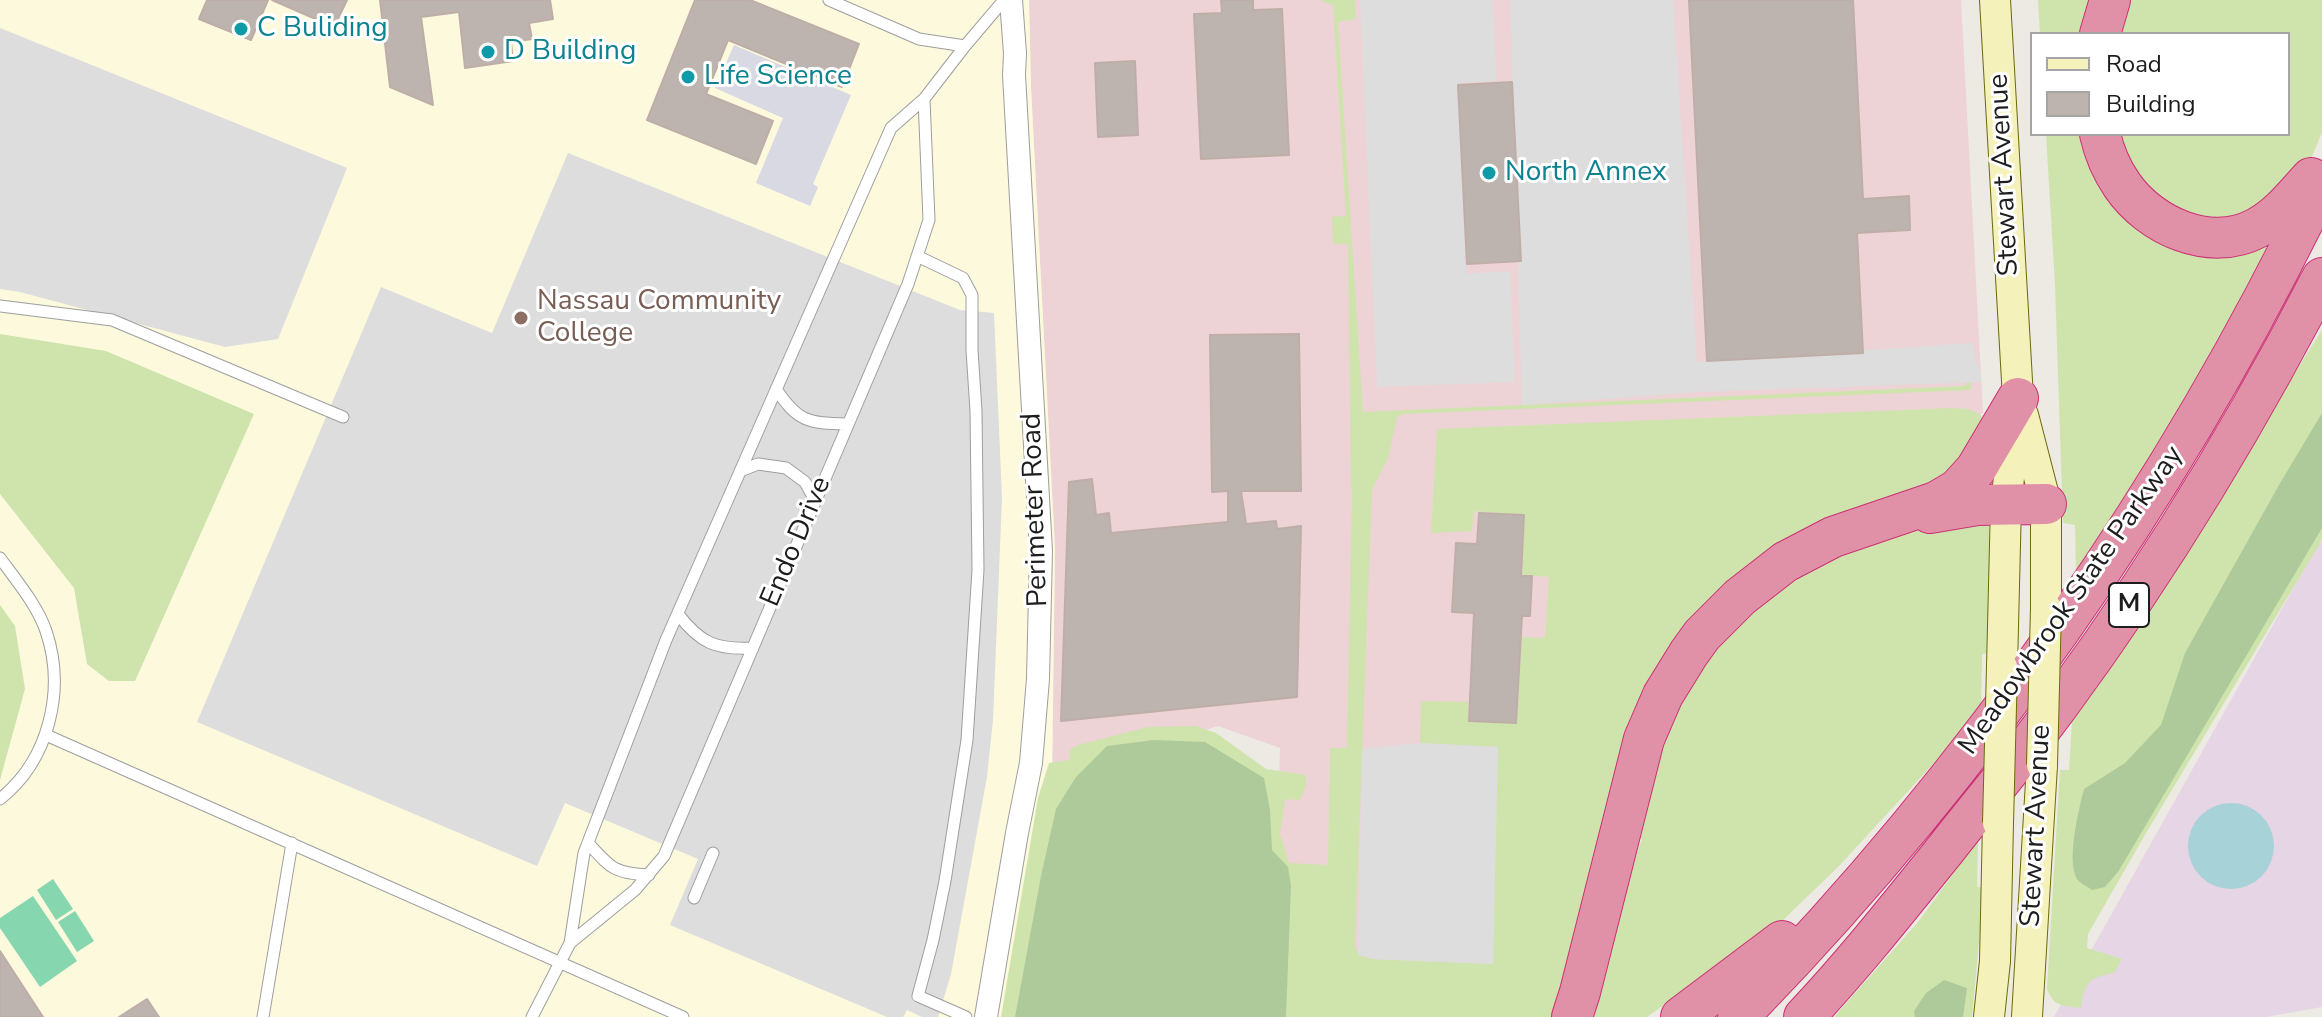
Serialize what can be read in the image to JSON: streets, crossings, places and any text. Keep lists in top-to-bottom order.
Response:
{
  "streets": {
    "highway": ["Meadowbrook State Parkway", "M"],
    "main road": ["Stewart Avenue"],
    "street": ["Perimeter Road"],
    "lane": ["Endo Drive"]
  },
  "places": [
    "C Buliding",
    "D Building",
    "Life Science",
    "North Annex",
    "Nassau Community College"
  ],
  "legend": ["Road", "Building"]
}
